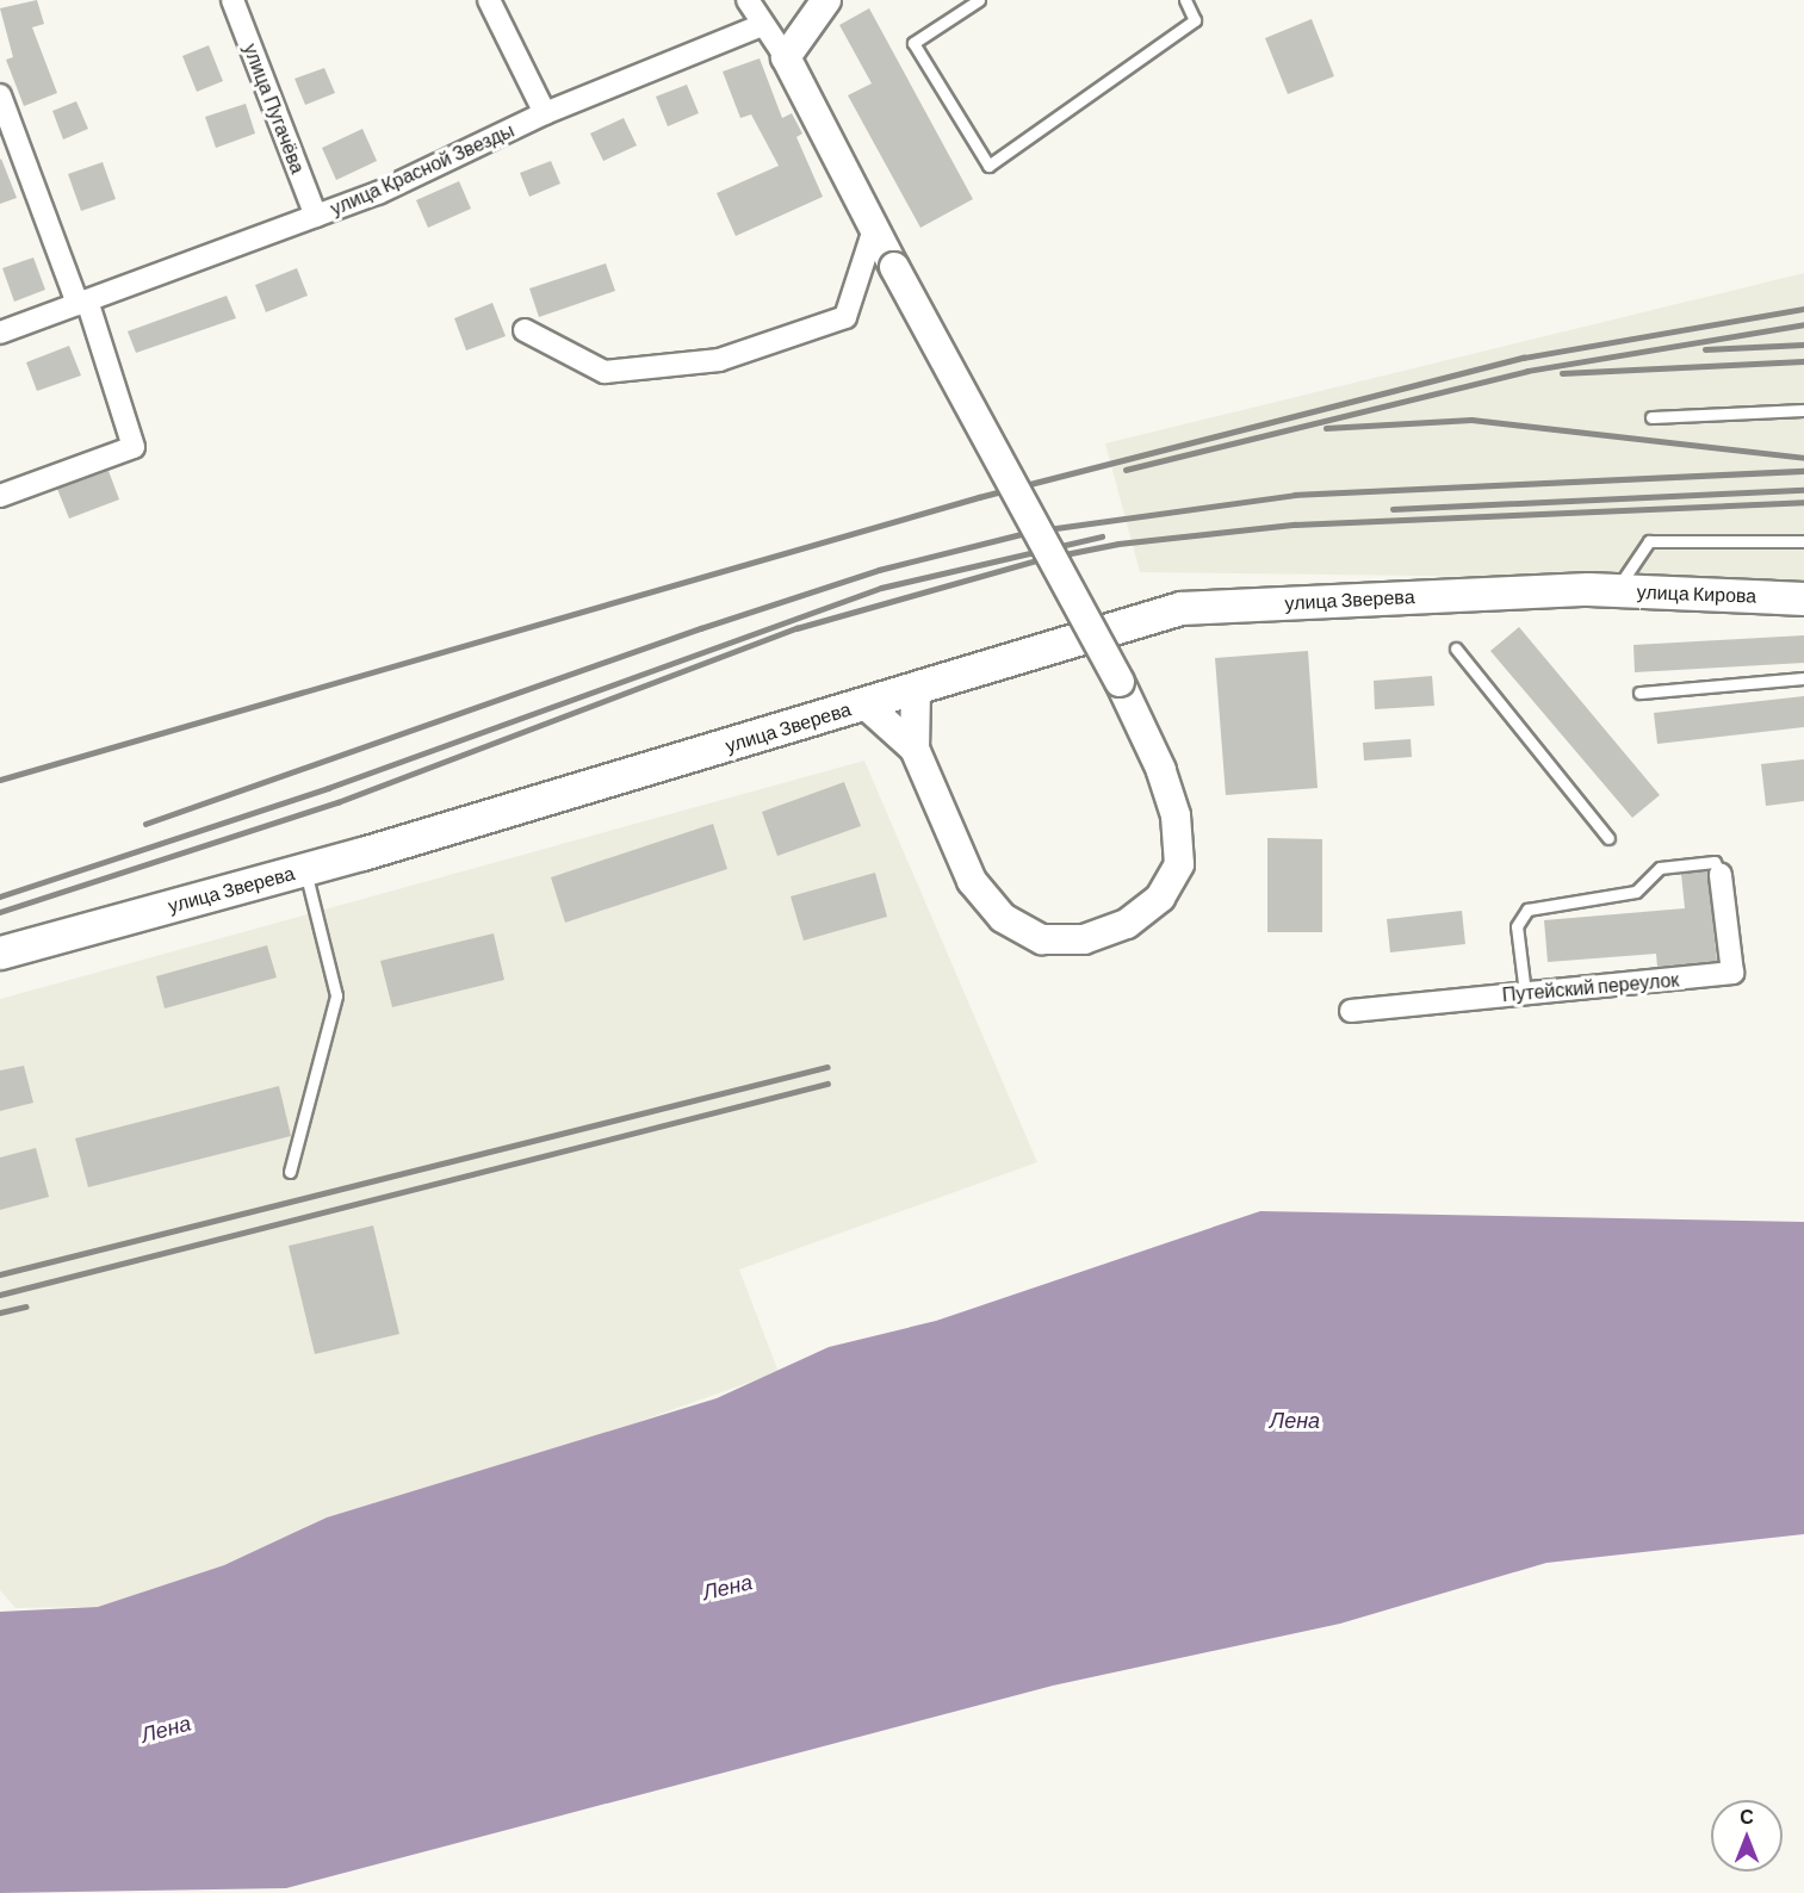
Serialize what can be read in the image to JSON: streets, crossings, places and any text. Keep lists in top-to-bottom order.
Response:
{
  "streets": {
    "main road": ["улица Кирова", "улица Зверева"],
    "street": ["улица Пугачёва", "улица Красной Звезды", "Путейский переулок"]
  },
  "crossings": [
    ["улица Пугачёва", "улица Красной Звезды"],
    ["улица Кирова", "улица Зверева"]
  ],
  "water": ["Лена"],
  "north": "top"
}
